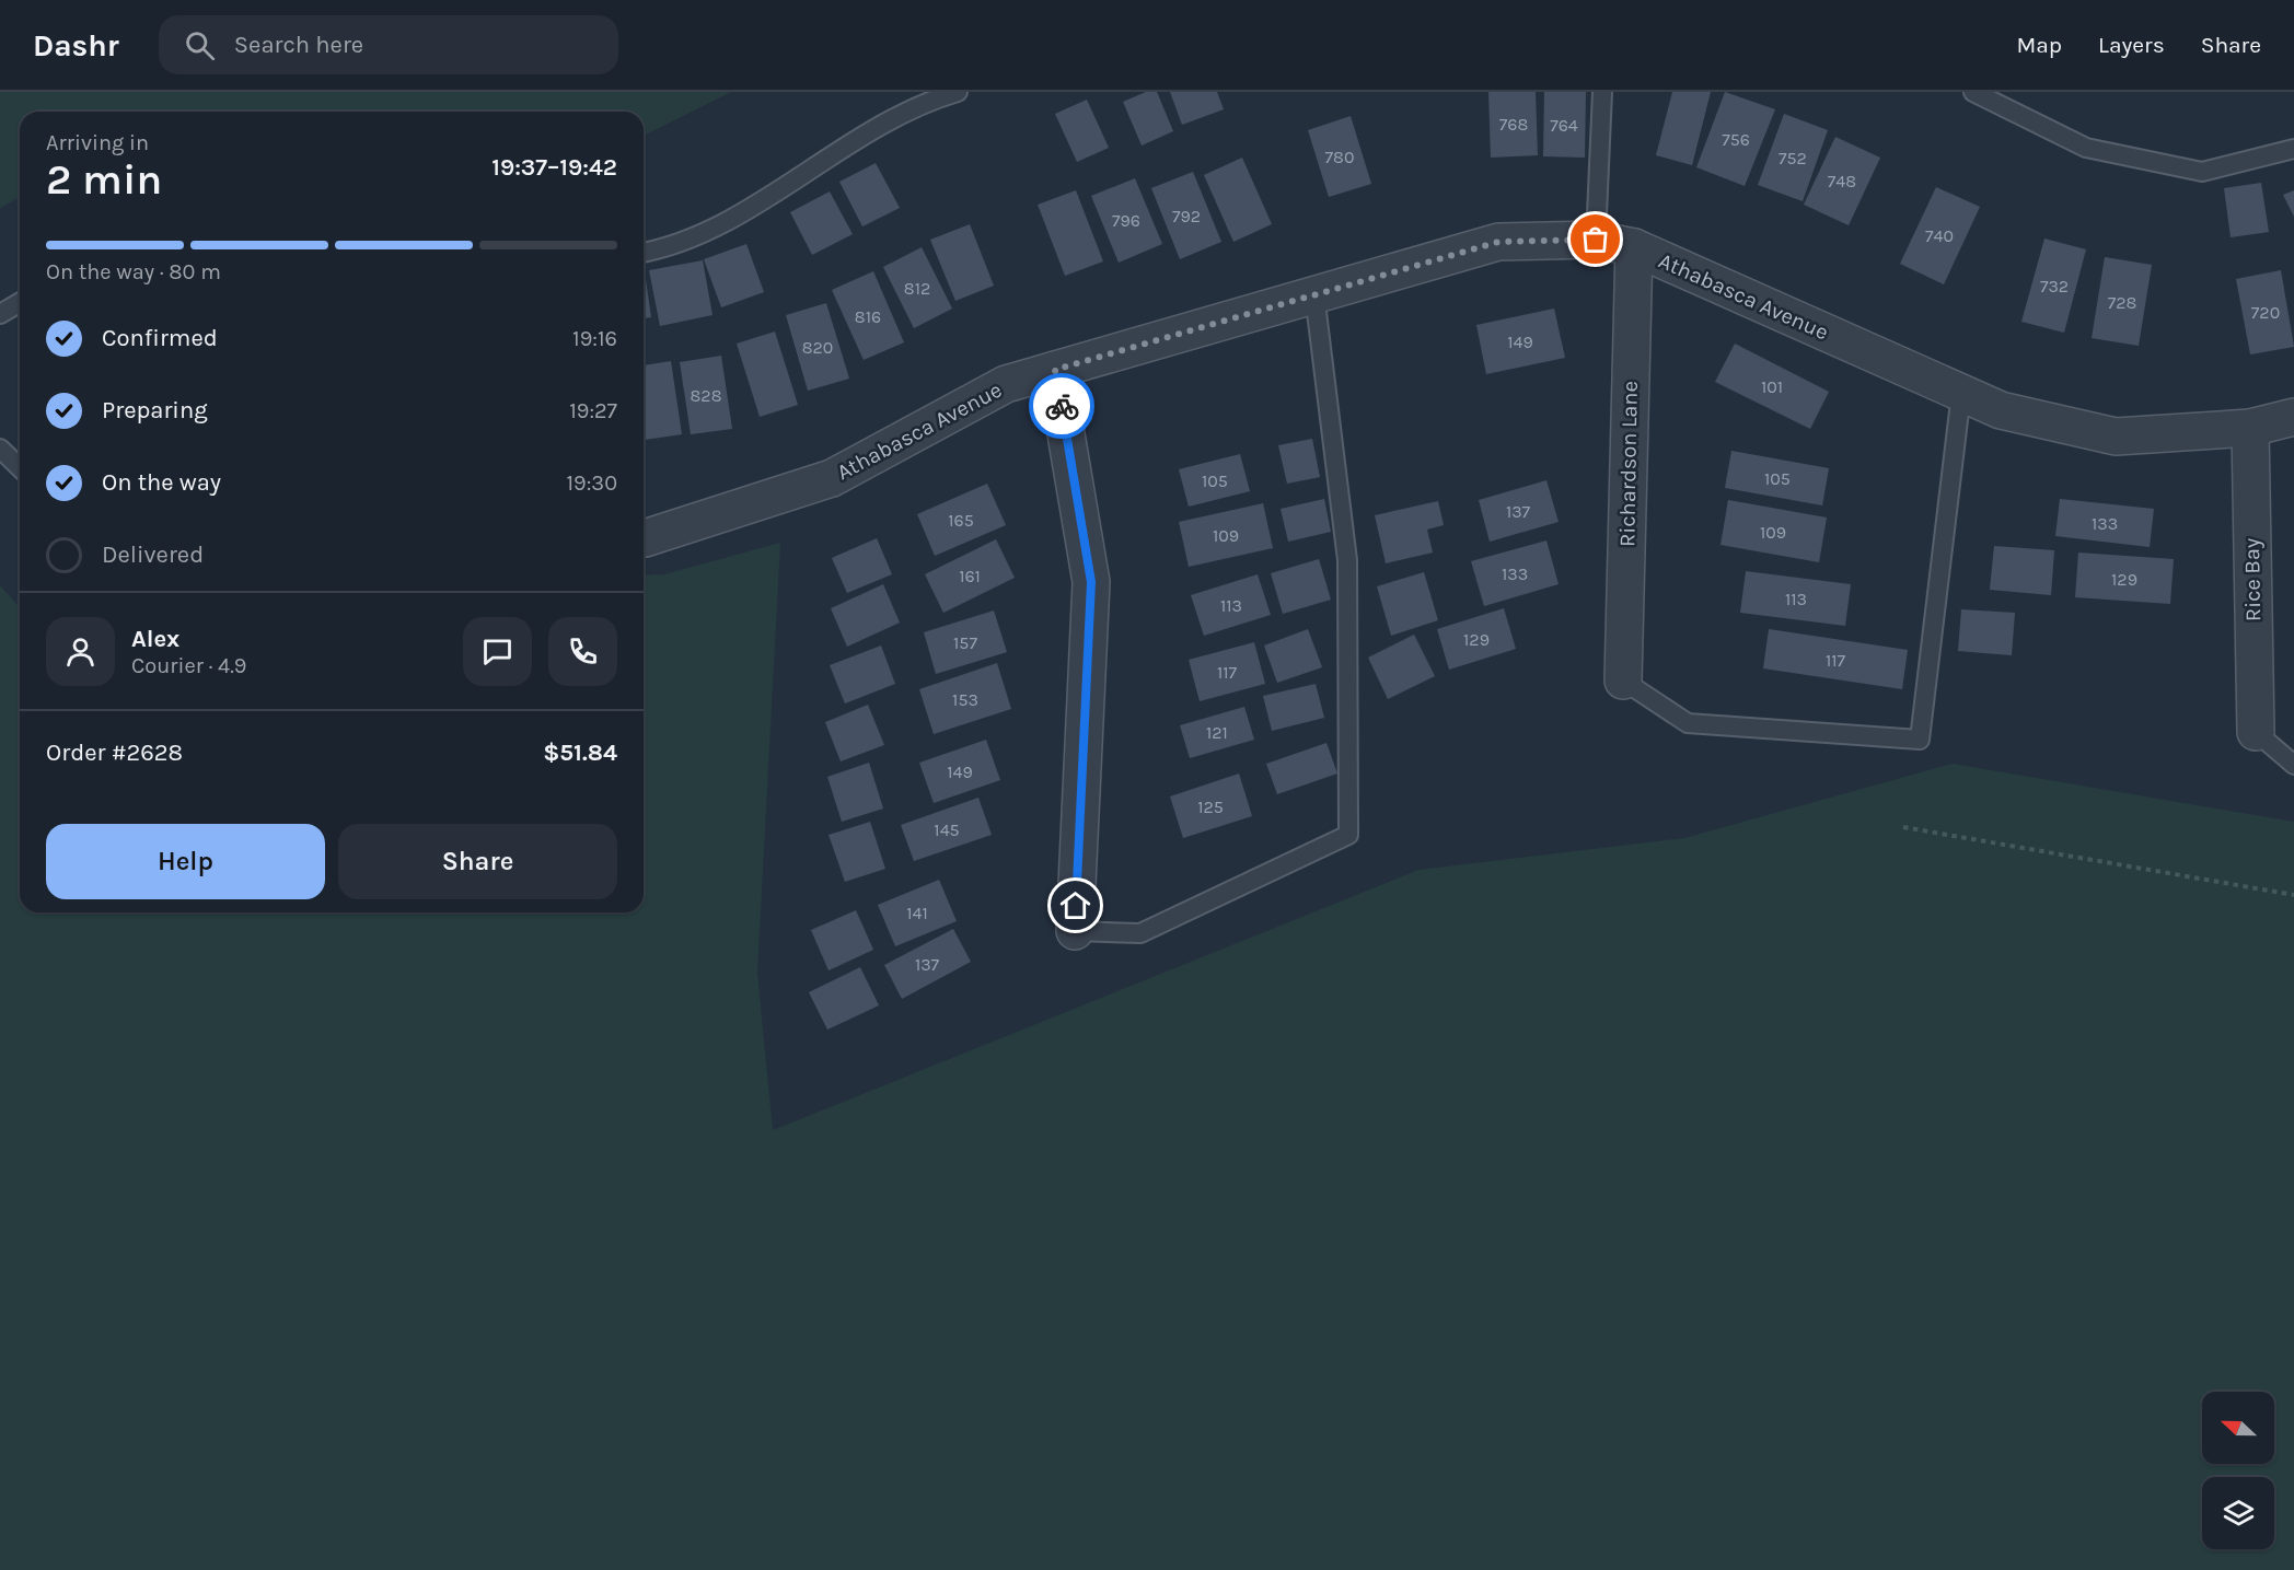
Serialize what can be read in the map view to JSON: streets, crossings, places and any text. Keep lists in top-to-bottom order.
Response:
{
  "streets": {
    "street": ["Athabasca Avenue", "Richardson Lane", "Rice Bay"]
  },
  "crossings": [
    ["Athabasca Avenue", "Richardson Lane"],
    ["Athabasca Avenue", "Rice Bay"]
  ],
  "house_numbers": [
    "768",
    "764",
    "756",
    "780",
    "752",
    "748",
    "792",
    "796",
    "740",
    "732",
    "812",
    "728",
    "720",
    "816",
    "149",
    "820",
    "101",
    "828",
    "105",
    "105",
    "137",
    "165",
    "133",
    "109",
    "109",
    "133",
    "161",
    "129",
    "113",
    "113",
    "129",
    "157",
    "117",
    "117",
    "153",
    "121",
    "149",
    "125",
    "145",
    "141",
    "137"
  ],
  "north": "left",
  "page": {
    "header": "Dashr",
    "search": "Search here",
    "nav": ["Map", "Layers", "Share"],
    "heading": ["2 min", "Arriving in", "19:37–19:42"],
    "panel": [
      "Alex",
      "Courier · 4.9",
      "Order #2628",
      "$51.84"
    ],
    "bar": "On the way · 80 m",
    "list": [
      ["Confirmed", "19:16"],
      ["Preparing", "19:27"],
      ["On the way", "19:30"],
      "Delivered"
    ],
    "buttons": ["Help", "Share"]
  }
}
